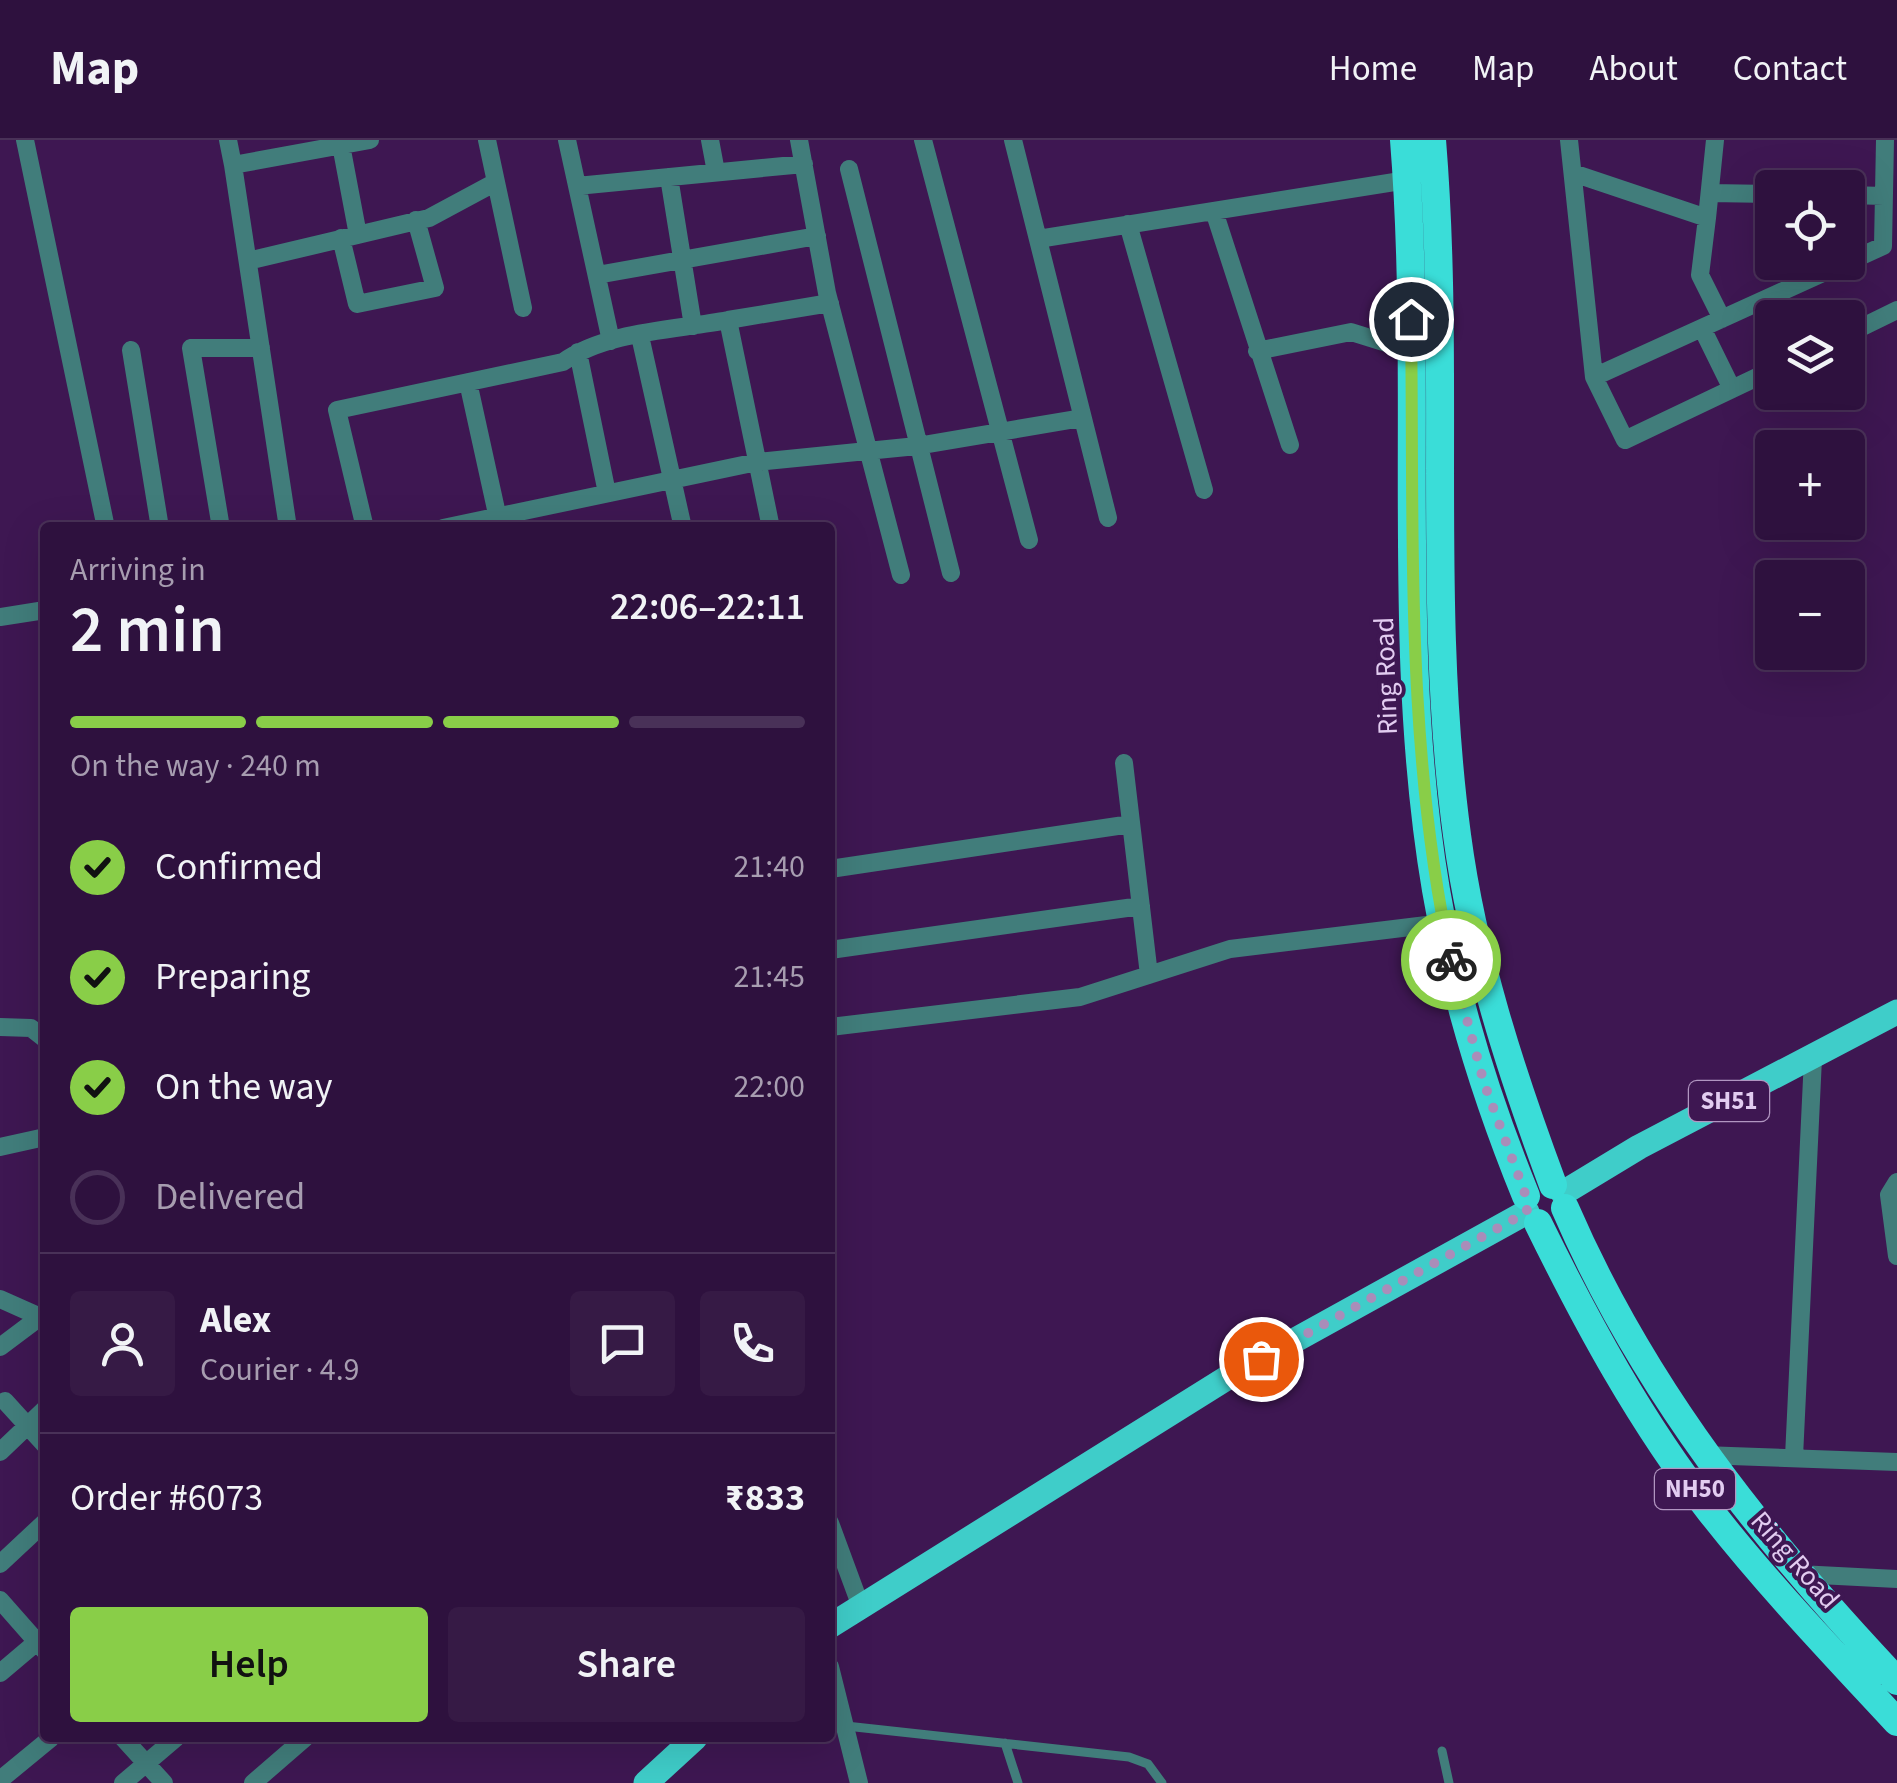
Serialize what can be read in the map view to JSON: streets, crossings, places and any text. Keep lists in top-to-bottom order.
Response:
{
  "streets": {
    "highway": ["Ring Road", "NH50"],
    "main road": ["SH51"]
  },
  "crossings": [
    ["Ring Road", "SH51"]
  ],
  "page": {
    "header": "Map",
    "nav": [
      "Home",
      "Map",
      "About",
      "Contact"
    ],
    "map_buttons": ["+", "−"],
    "heading": ["2 min", "Arriving in", "22:06–22:11"],
    "panel": [
      "Alex",
      "Courier · 4.9",
      "Order #6073",
      "₹833"
    ],
    "bar": "On the way · 240 m",
    "list": [
      ["Confirmed", "21:40"],
      ["Preparing", "21:45"],
      ["On the way", "22:00"],
      "Delivered"
    ],
    "buttons": ["Help", "Share"]
  }
}
